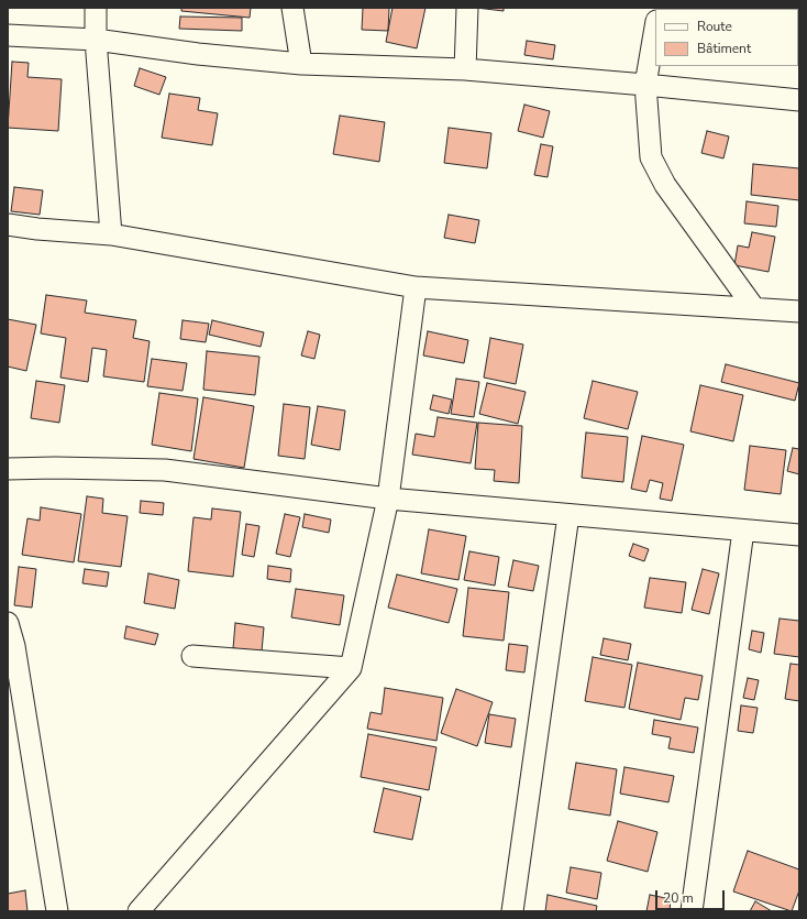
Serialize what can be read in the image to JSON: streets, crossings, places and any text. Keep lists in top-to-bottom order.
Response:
{
  "legend": ["Route", "Bâtiment"],
  "scale_bar": "20 m"
}
